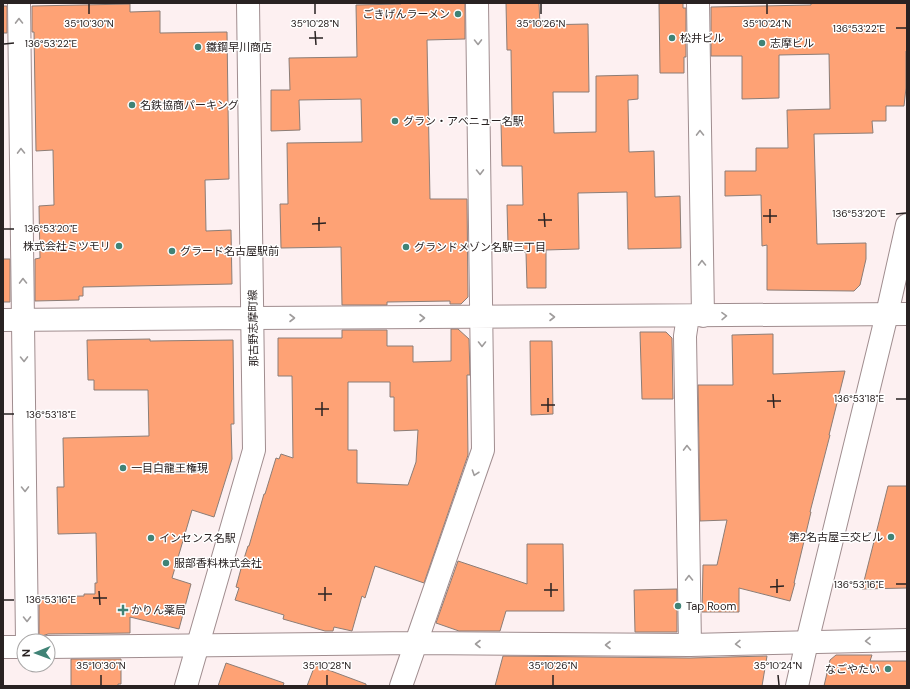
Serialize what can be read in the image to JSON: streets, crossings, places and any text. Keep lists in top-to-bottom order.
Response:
{
  "streets": {
    "street": ["那古野志摩町線"]
  },
  "places": {
    "other": [
      "ごきげんラーメン",
      "松井ビル",
      "志摩ビル",
      "鐵鋼早川商店",
      "名鉄協商パーキング",
      "グラン・アベニュー名駅",
      "株式会社ミツモリ",
      "グランドメゾン名駅三丁目",
      "グラード名古屋駅前",
      "一目白龍王権現",
      "第2名古屋三交ビル",
      "インセンス名駅",
      "服部香料株式会社",
      "Tap Room",
      "なごやたい"
    ],
    "health": ["かりん薬局"]
  },
  "north": "left",
  "coordinates": [
    "35°10'30\"N",
    "35°10'28\"N",
    "35°10'26\"N",
    "35°10'24\"N",
    "136°53'22\"E",
    "136°53'20\"E",
    "136°53'18\"E",
    "136°53'16\"E"
  ]
}
